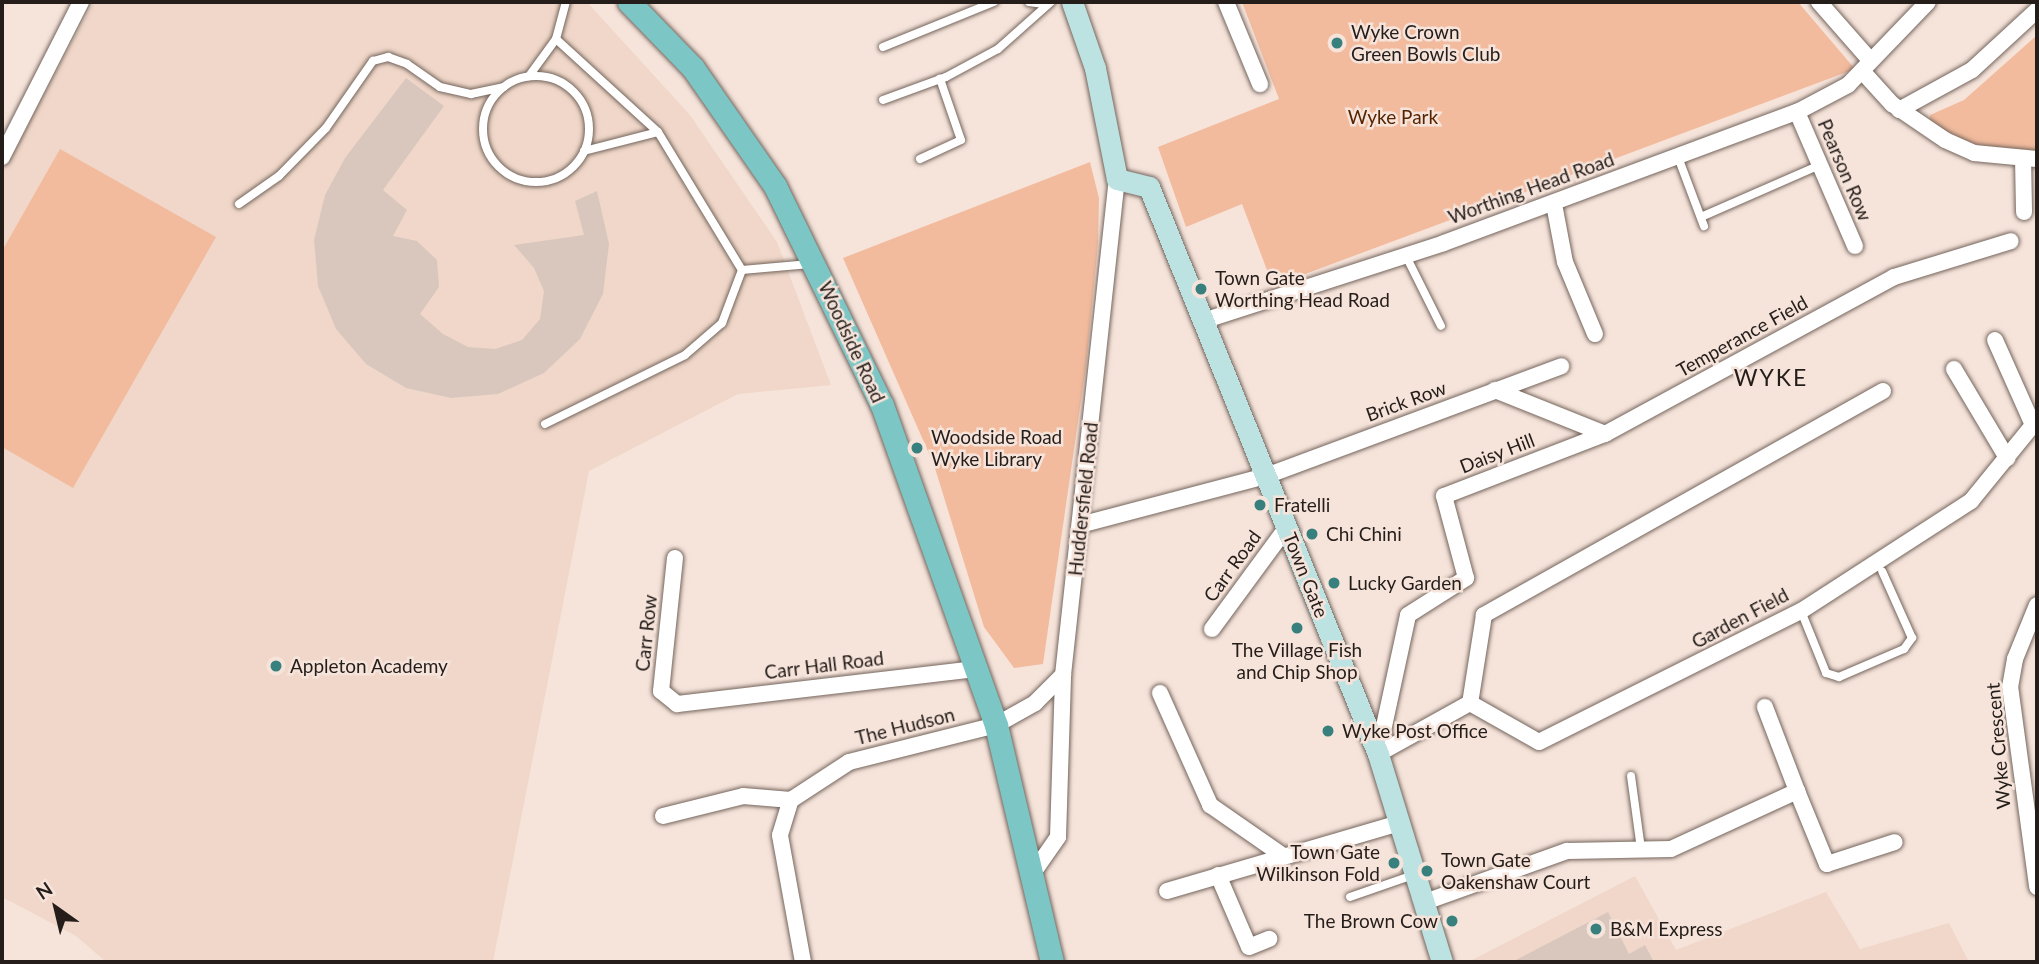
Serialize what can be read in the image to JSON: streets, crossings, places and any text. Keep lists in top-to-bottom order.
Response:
{
  "streets": {
    "main road": ["Woodside Road", "Huddersfield Road", "Town Gate"],
    "street": [
      "Pearson Row",
      "Worthing Head Road",
      "Temperance Field",
      "Brick Row",
      "Daisy Hill",
      "Carr Road",
      "Garden Field",
      "Carr Row",
      "Carr Hall Road",
      "The Hudson",
      "Wyke Crescent"
    ]
  },
  "crossings": [
    ["Pearson Row", "Worthing Head Road"],
    ["Worthing Head Road", "Town Gate"],
    ["Temperance Field", "Daisy Hill"],
    ["Woodside Road", "Carr Hall Road"],
    ["Woodside Road", "The Hudson"],
    ["Brick Row", "Huddersfield Road"],
    ["Brick Row", "Town Gate"],
    ["Daisy Hill", "Town Gate"],
    ["Huddersfield Road", "Town Gate"],
    ["Carr Road", "Town Gate"],
    ["Carr Row", "Carr Hall Road"]
  ],
  "districts": ["WYKE"],
  "parks": ["Wyke Park"],
  "places": [
    "Wyke Crown Green Bowls Club",
    "Town Gate Worthing Head Road",
    "Woodside Road Wyke Library",
    "Fratelli",
    "Chi Chini",
    "Lucky Garden",
    "The Village Fish and Chip Shop",
    "Appleton Academy",
    "Wyke Post Office",
    "Town Gate Wilkinson Fold",
    "Town Gate Oakenshaw Court",
    "The Brown Cow",
    "B&M Express"
  ],
  "north": "top left"
}
